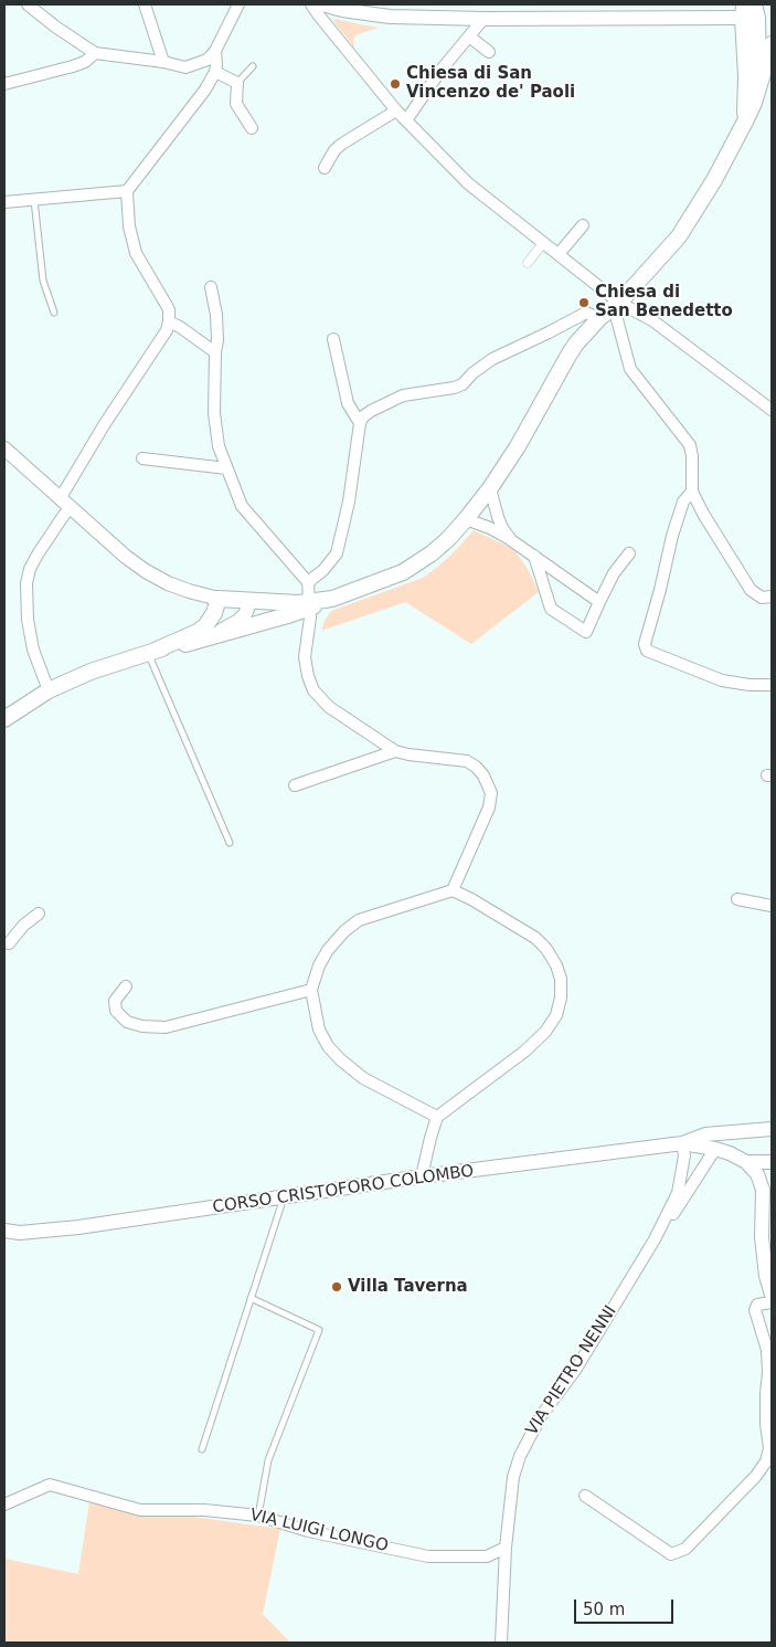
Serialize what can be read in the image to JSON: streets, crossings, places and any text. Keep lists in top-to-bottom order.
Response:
{
  "streets": {
    "street": ["CORSO CRISTOFORO COLOMBO", "VIA PIETRO NENNI", "VIA LUIGI LONGO"]
  },
  "crossings": [
    ["VIA PIETRO NENNI", "VIA LUIGI LONGO"]
  ],
  "places": ["Chiesa di San Vincenzo de' Paoli", "Chiesa di San Benedetto", "Villa Taverna"],
  "scale_bar": "50 m"
}
